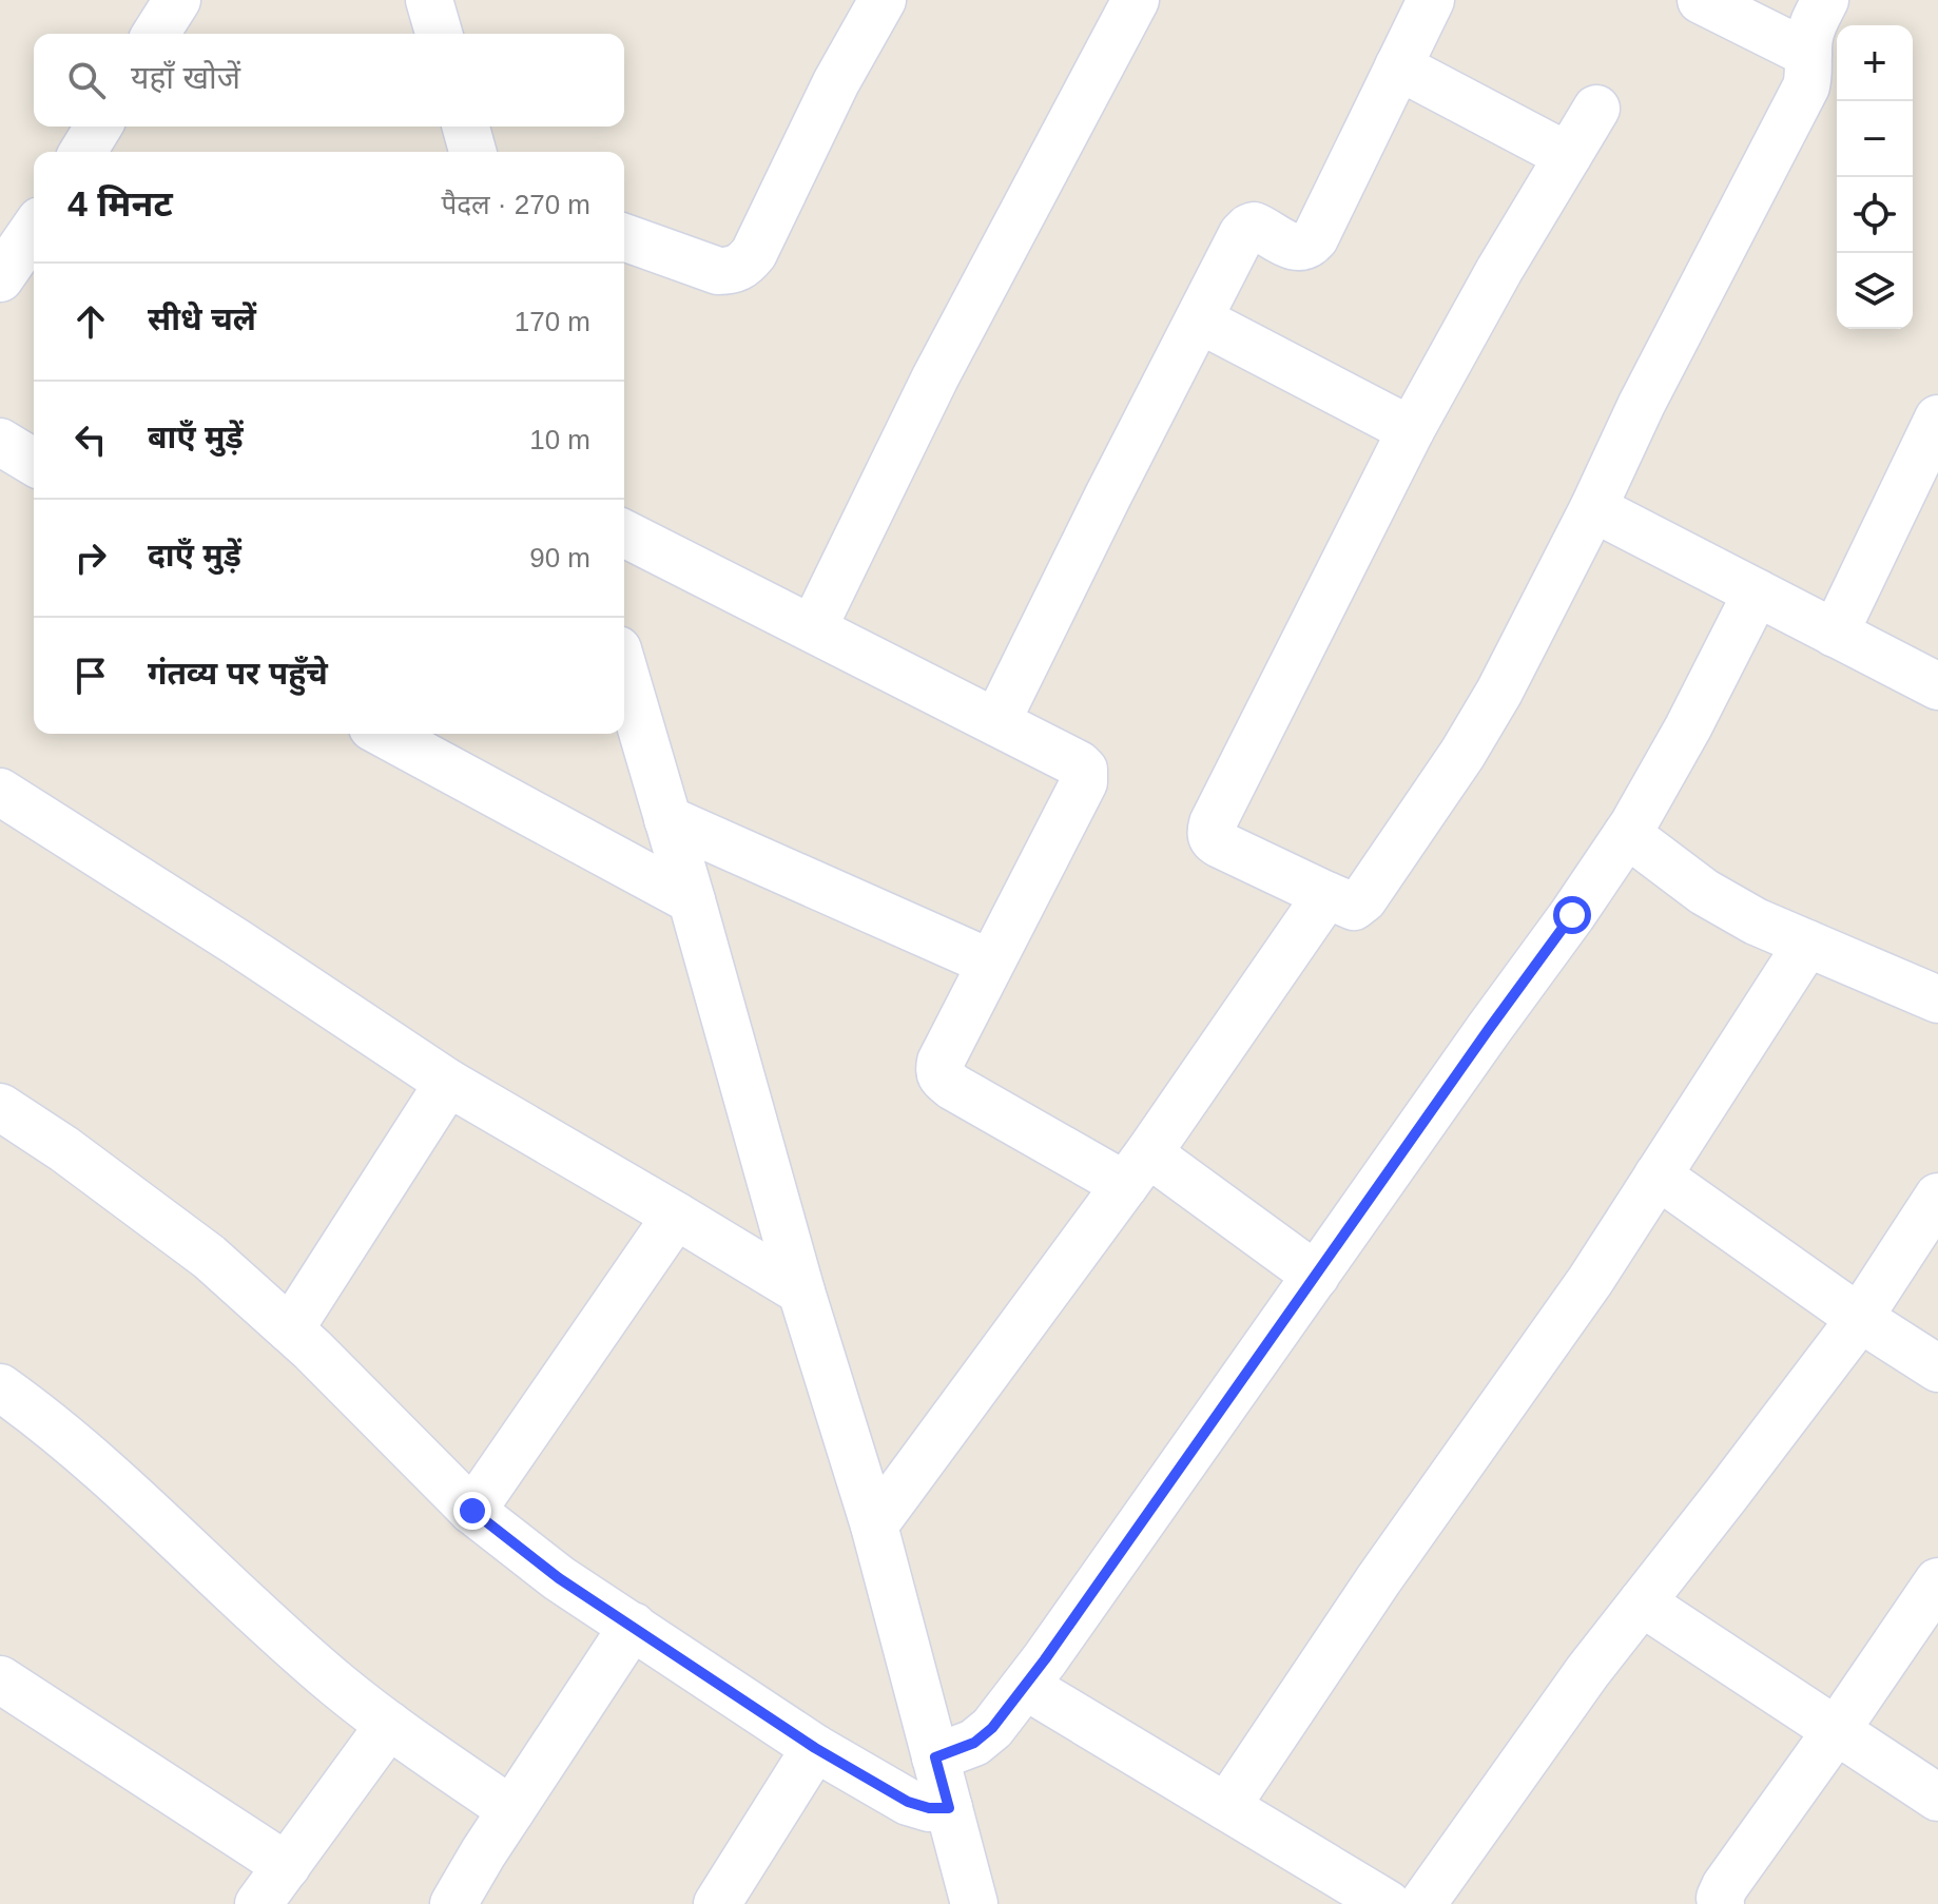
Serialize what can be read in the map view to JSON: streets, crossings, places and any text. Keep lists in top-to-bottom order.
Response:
{
  "page": {
    "map_buttons": ["+", "−"],
    "search": "यहाँ खोजें",
    "heading": ["4 मिनट", "पैदल · 270 m"],
    "list": [
      ["सीधे चलें", "170 m"],
      ["बाएँ मुड़ें", "10 m"],
      ["दाएँ मुड़ें", "90 m"],
      "गंतव्य पर पहुँचे"
    ]
  }
}
